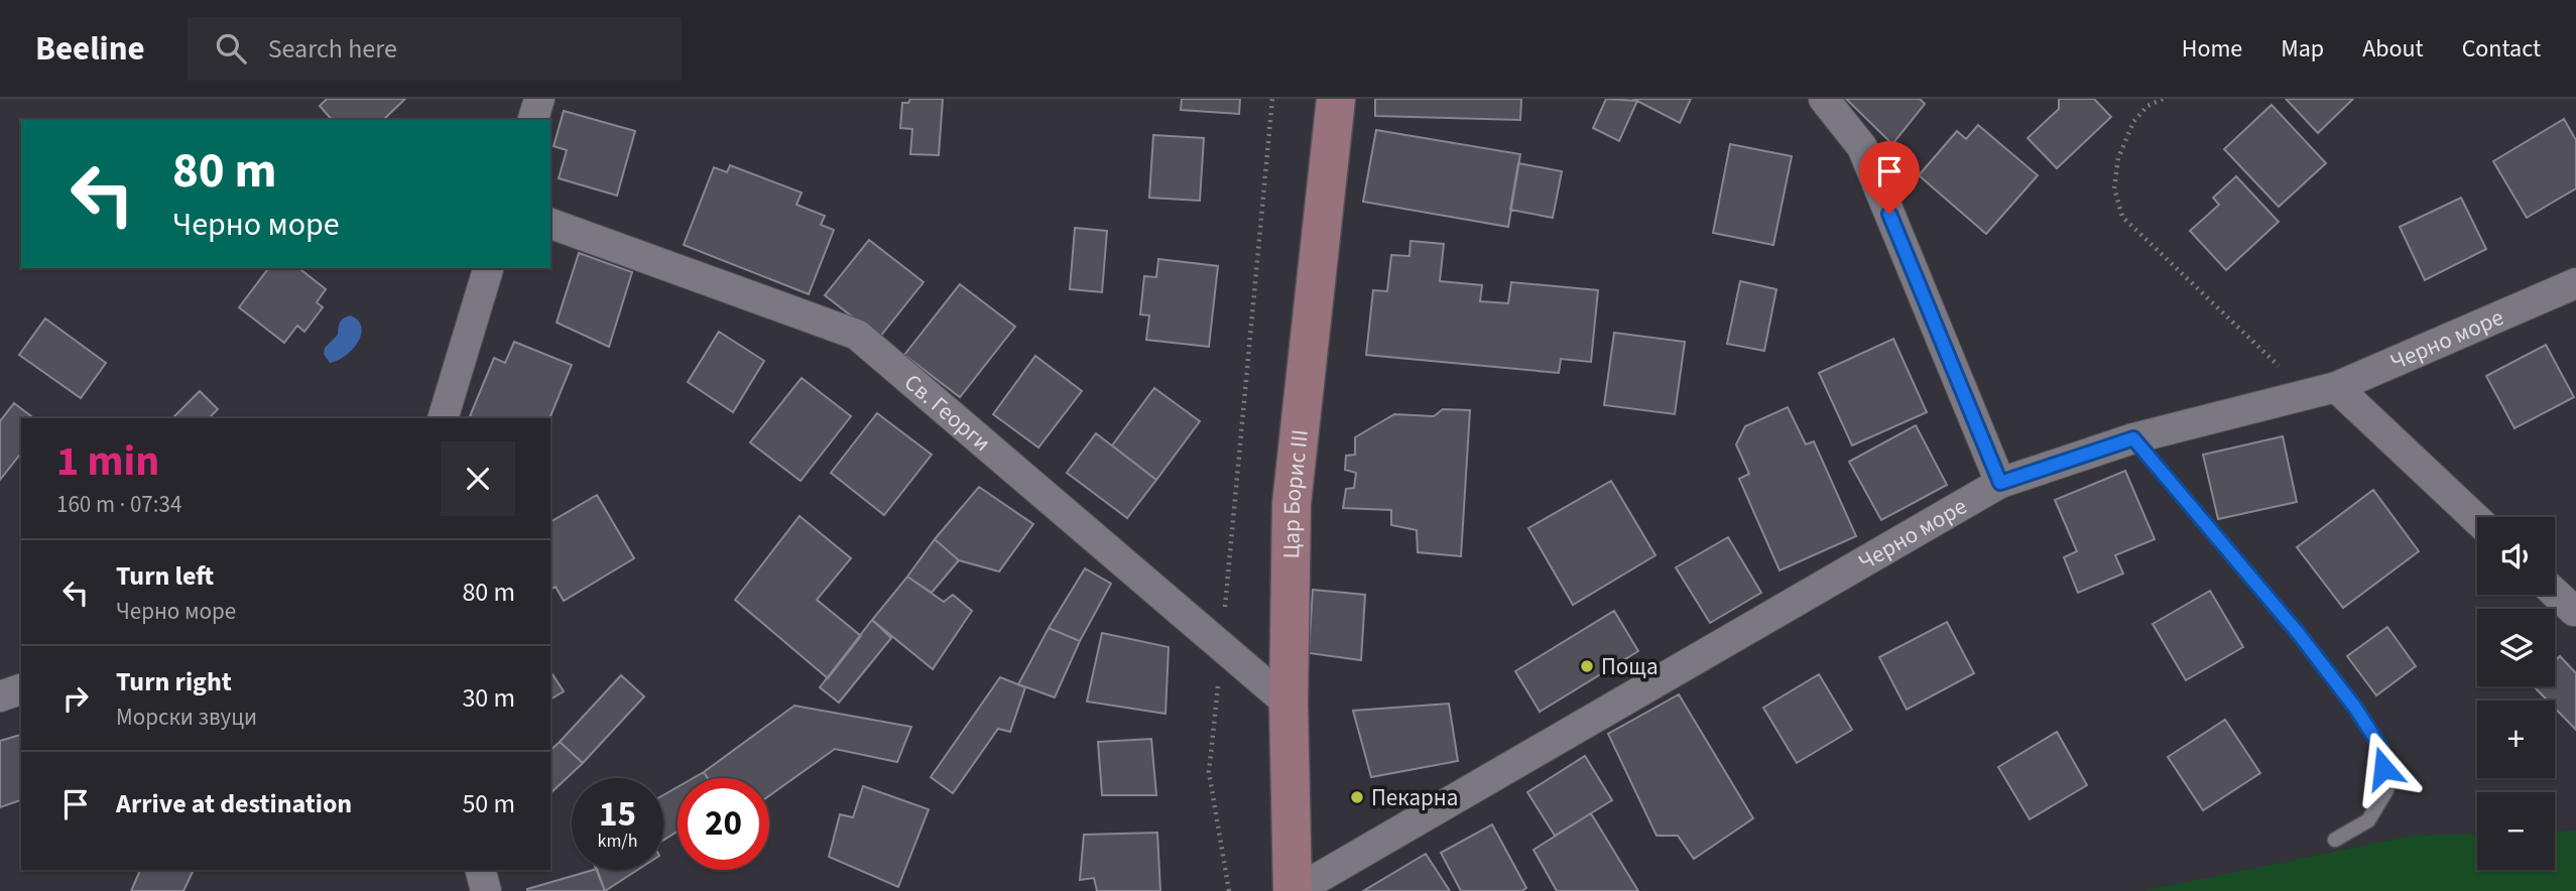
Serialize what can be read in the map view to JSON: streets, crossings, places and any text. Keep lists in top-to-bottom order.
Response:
{
  "streets": {
    "street": ["Черно море", "Св. Георги", "Цар Борис III"]
  },
  "crossings": [
    ["Черно море", "Цар Борис III"],
    ["Св. Георги", "Цар Борис III"]
  ],
  "places": ["Поща", "Пекарна"],
  "page": {
    "header": "Beeline",
    "search": "Search here",
    "nav": [
      "Home",
      "Map",
      "About",
      "Contact"
    ],
    "turn": ["80 m", "Черно море"],
    "heading": ["1 min", "160 m · 07:34"],
    "map_buttons": ["+", "−"],
    "list": [
      {
        "name": "Turn left",
        "note": "Черно море",
        "value": "80 m"
      },
      {
        "name": "Turn right",
        "note": "Морски звуци",
        "value": "30 m"
      },
      {
        "name": "Arrive at destination",
        "value": "50 m"
      }
    ],
    "speed": "15 km/h",
    "limit": "20"
  }
}
